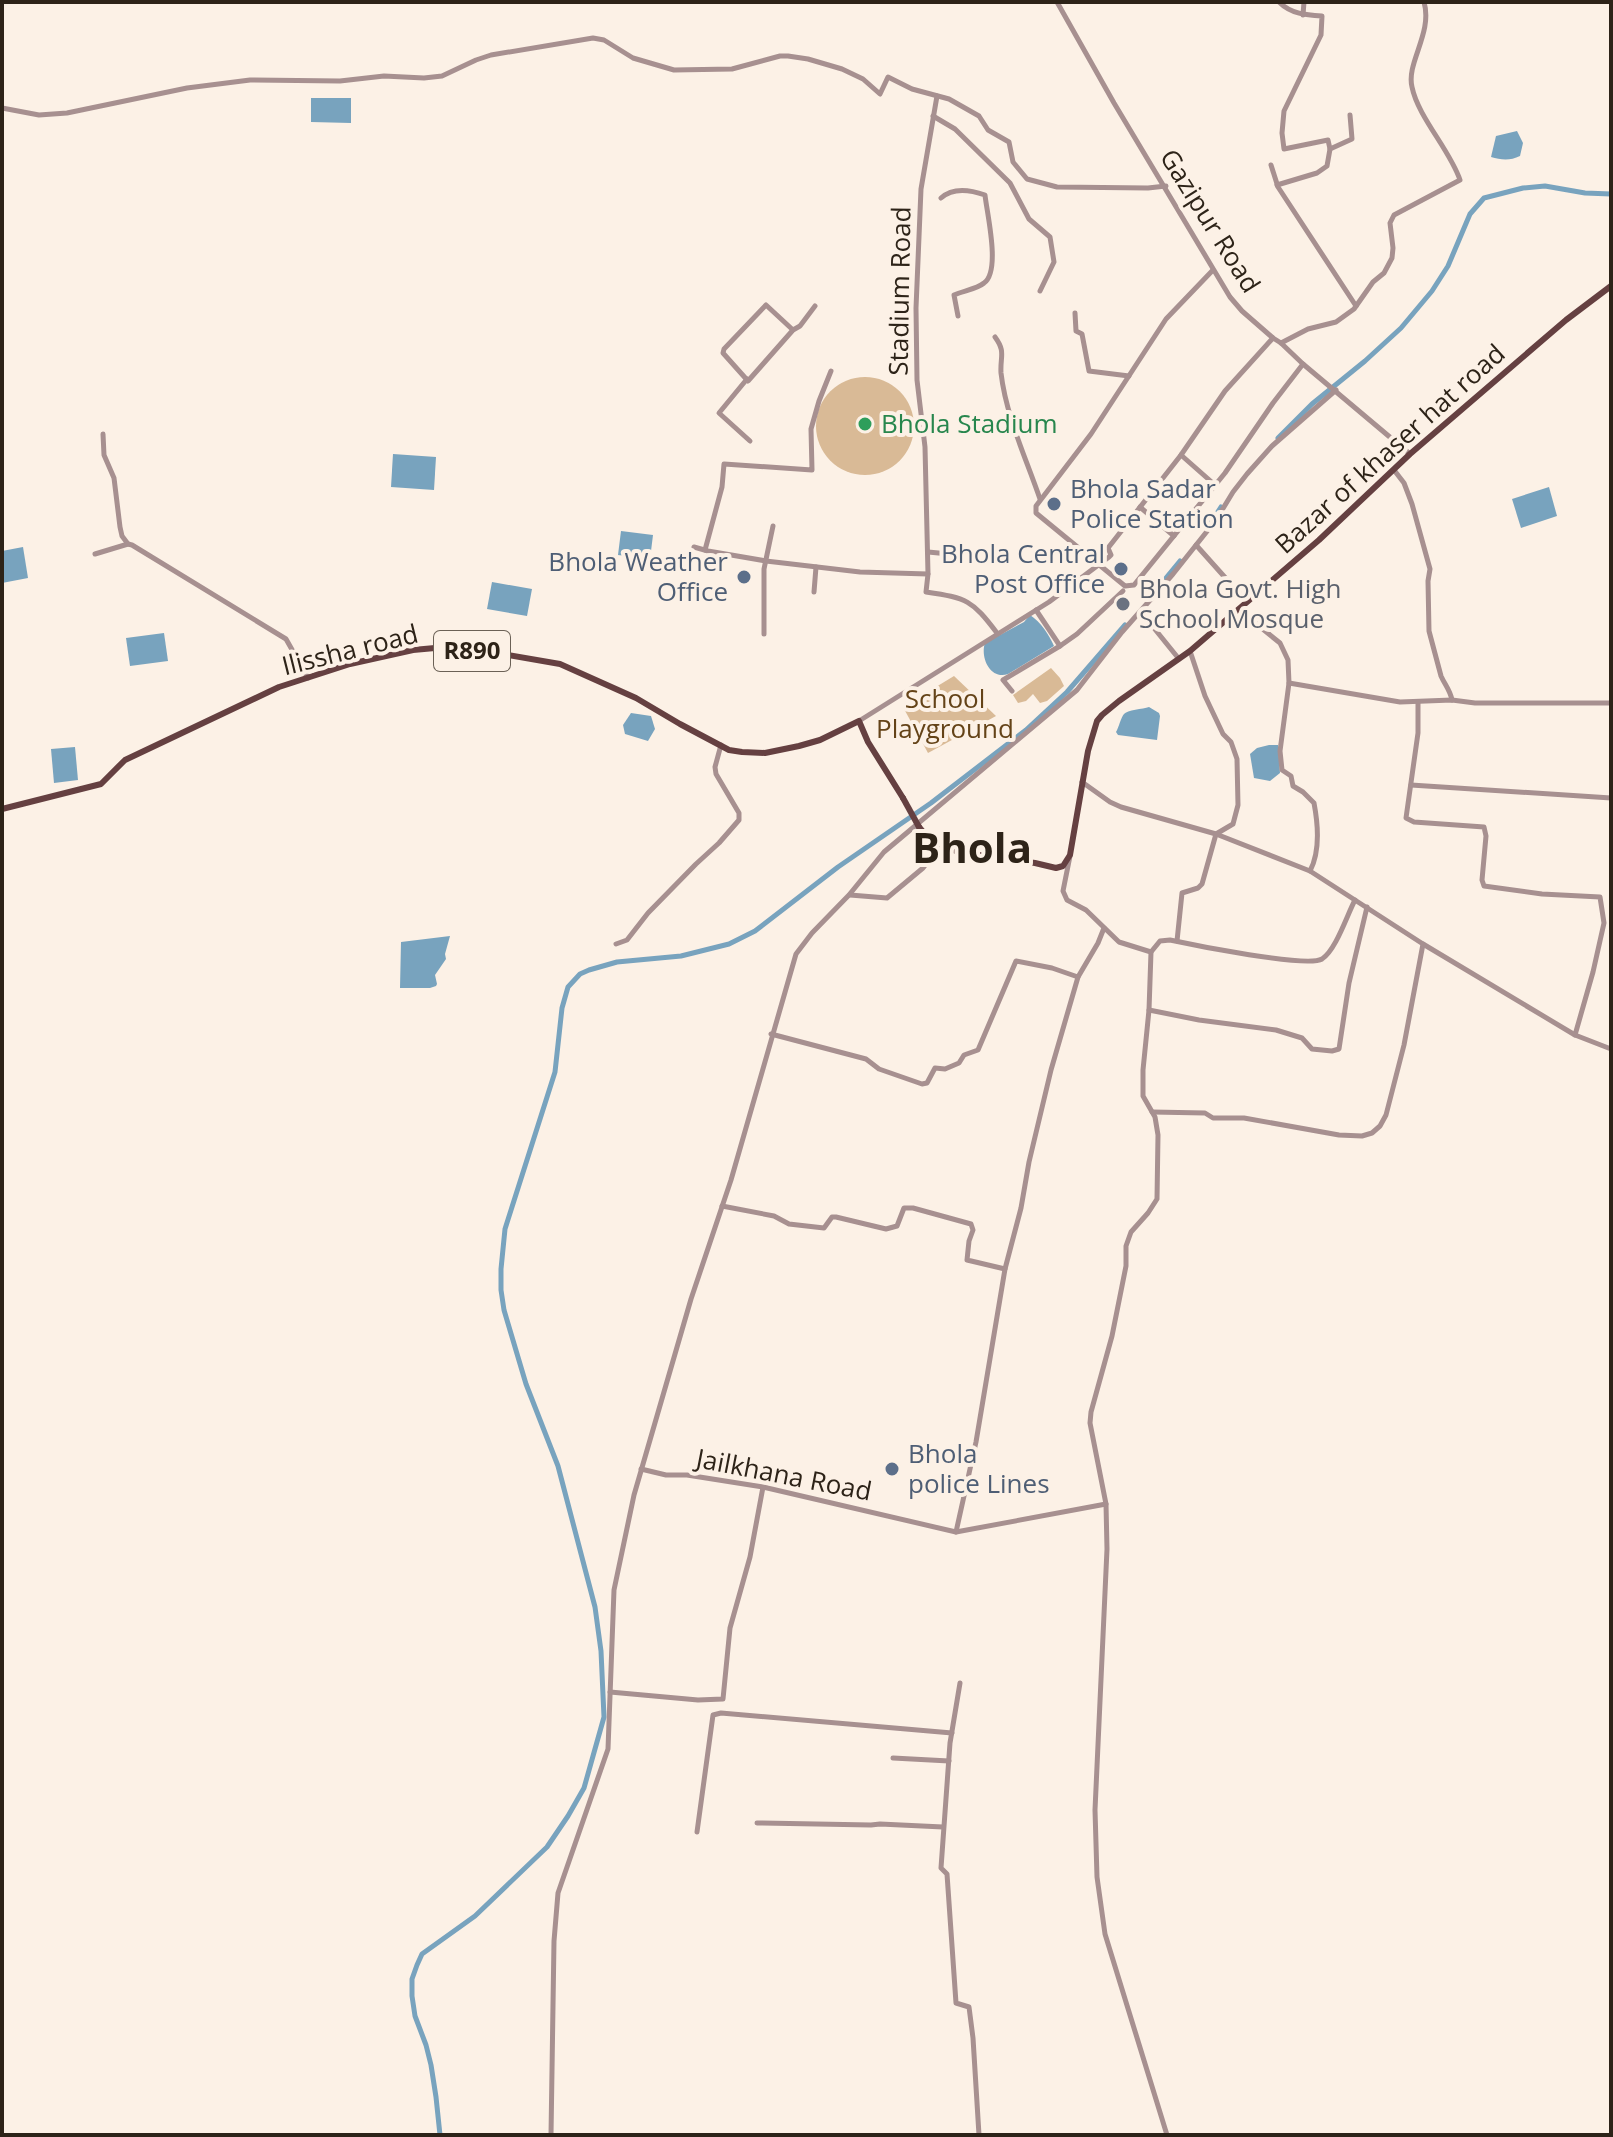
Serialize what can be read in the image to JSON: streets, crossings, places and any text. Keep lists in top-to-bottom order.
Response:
{
  "streets": {
    "main road": ["Bazar of khaser hat road", "Ilissha road", "R890"],
    "street": ["Gazipur Road", "Stadium Road", "Jailkhana Road"]
  },
  "crossings": [
    ["Gazipur Road", "Bazar of khaser hat road"]
  ],
  "districts": ["Bhola"],
  "parks": ["School Playground"],
  "places": [
    "Bhola Stadium",
    "Bhola Sadar Police Station",
    "Bhola Central Post Office",
    "Bhola Weather Office",
    "Bhola Govt. High School Mosque",
    "Bhola police Lines"
  ]
}
